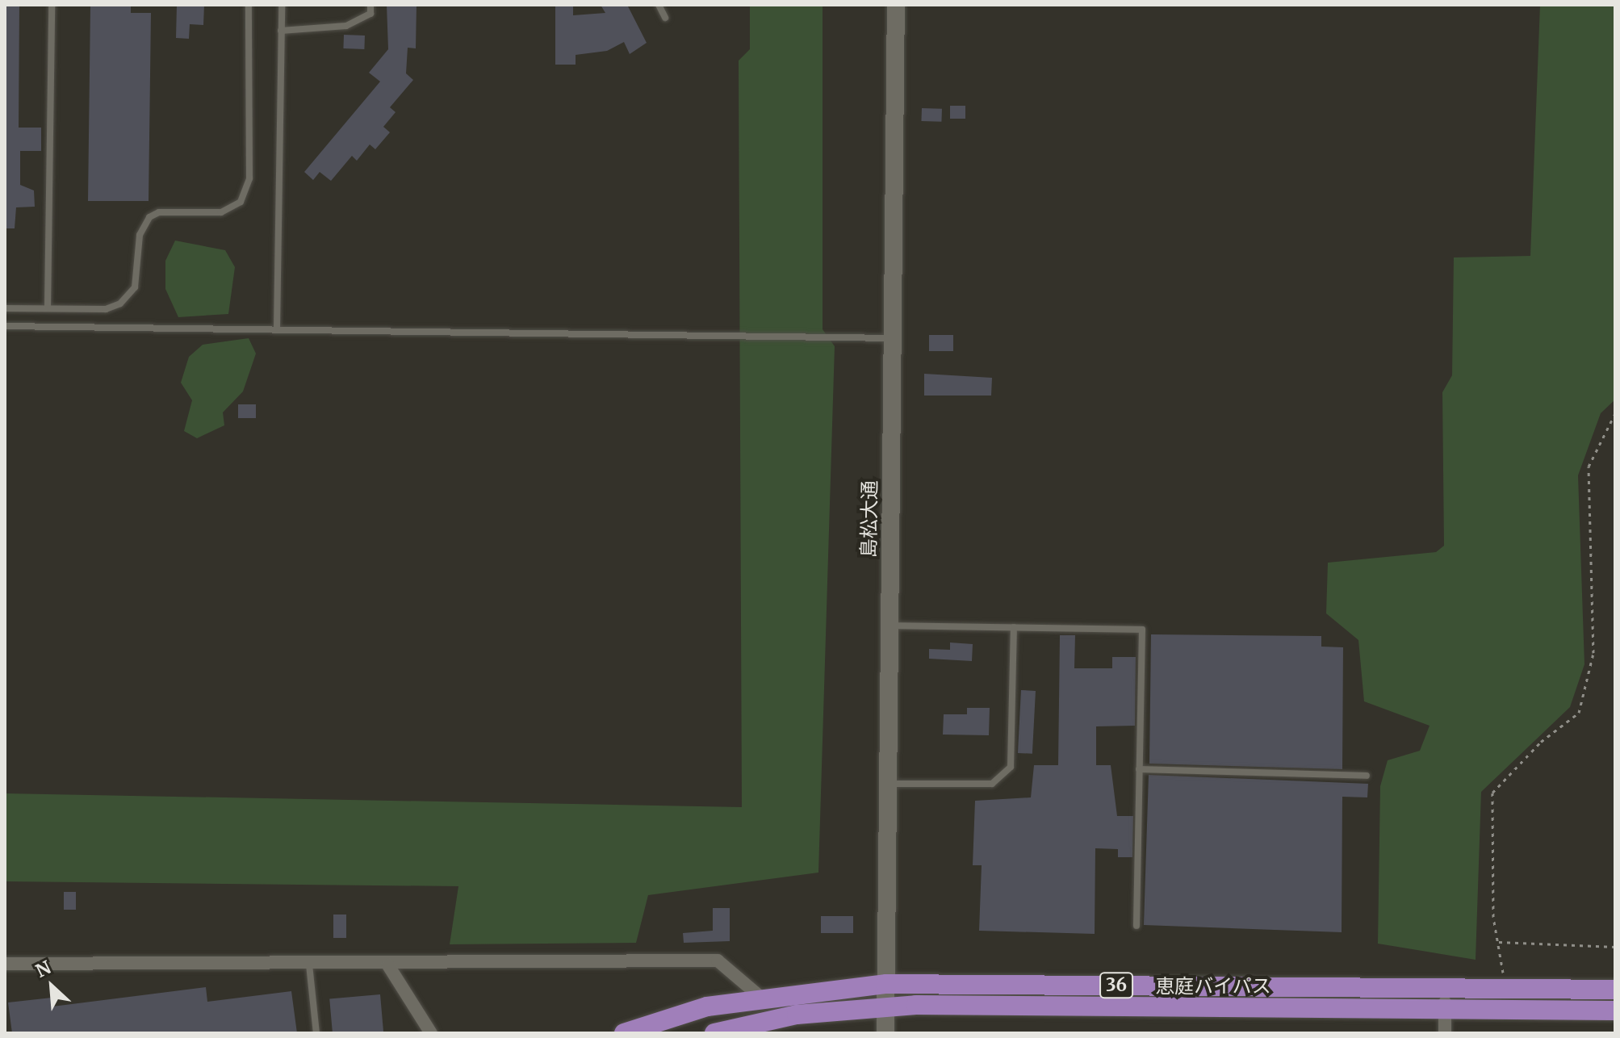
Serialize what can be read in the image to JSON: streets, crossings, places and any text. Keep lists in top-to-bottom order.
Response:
{
  "streets": {
    "highway": ["36", "恵庭バイパス"],
    "street": ["島松大通"]
  },
  "crossings": [
    ["島松大通", "恵庭バイパス"]
  ],
  "north": "top left"
}
